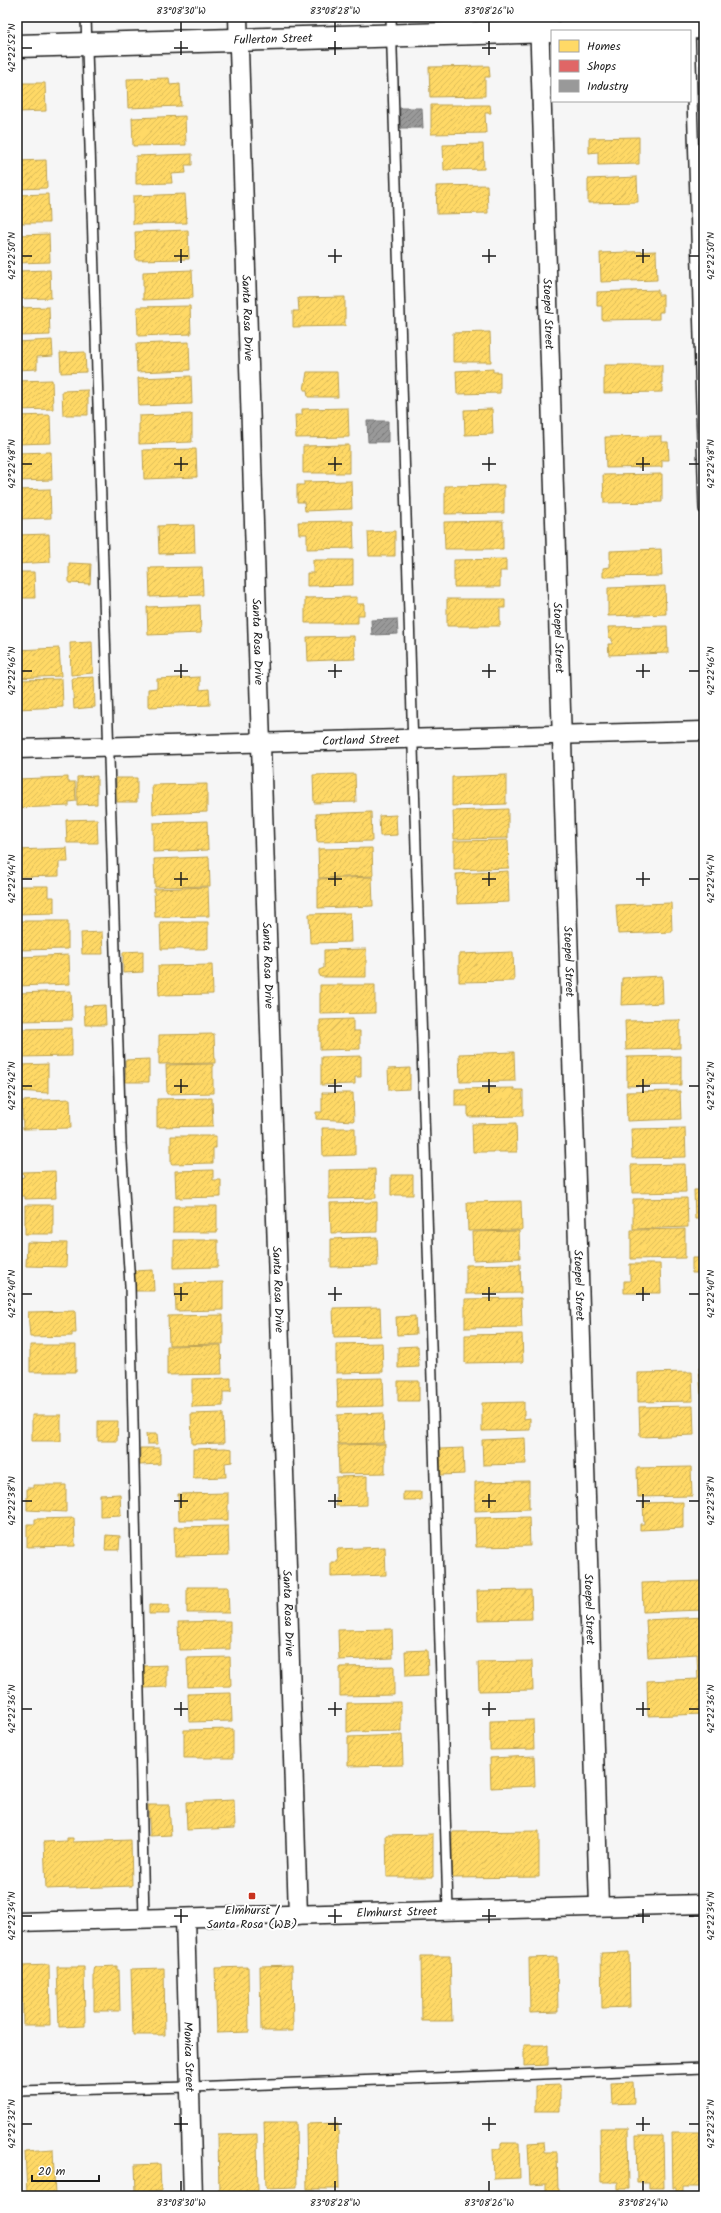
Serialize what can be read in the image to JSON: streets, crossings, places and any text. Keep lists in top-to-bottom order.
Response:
{
  "streets": {
    "street": [
      "Fullerton Street",
      "Stoepel Street",
      "Santa Rosa Drive",
      "Cortland Street",
      "Elmhurst Street",
      "Monica Street"
    ]
  },
  "crossings": [
    ["Fullerton Street", "Stoepel Street"],
    ["Fullerton Street", "Santa Rosa Drive"],
    ["Stoepel Street", "Cortland Street"],
    ["Stoepel Street", "Elmhurst Street"],
    ["Santa Rosa Drive", "Cortland Street"],
    ["Santa Rosa Drive", "Elmhurst Street"],
    ["Elmhurst Street", "Monica Street"]
  ],
  "places": {
    "transit": ["Elmhurst / Santa Rosa (WB)"]
  },
  "legend": ["Homes", "Shops", "Industry"],
  "scale_bar": "20 m",
  "coordinates": [
    "83°08'30\"W",
    "83°08'28\"W",
    "83°08'26\"W",
    "42°22'52\"N",
    "42°22'50\"N",
    "42°22'48\"N",
    "42°22'46\"N",
    "42°22'44\"N",
    "42°22'42\"N",
    "42°22'40\"N",
    "42°22'38\"N",
    "42°22'36\"N",
    "42°22'34\"N",
    "42°22'32\"N",
    "83°08'24\"W"
  ]
}
